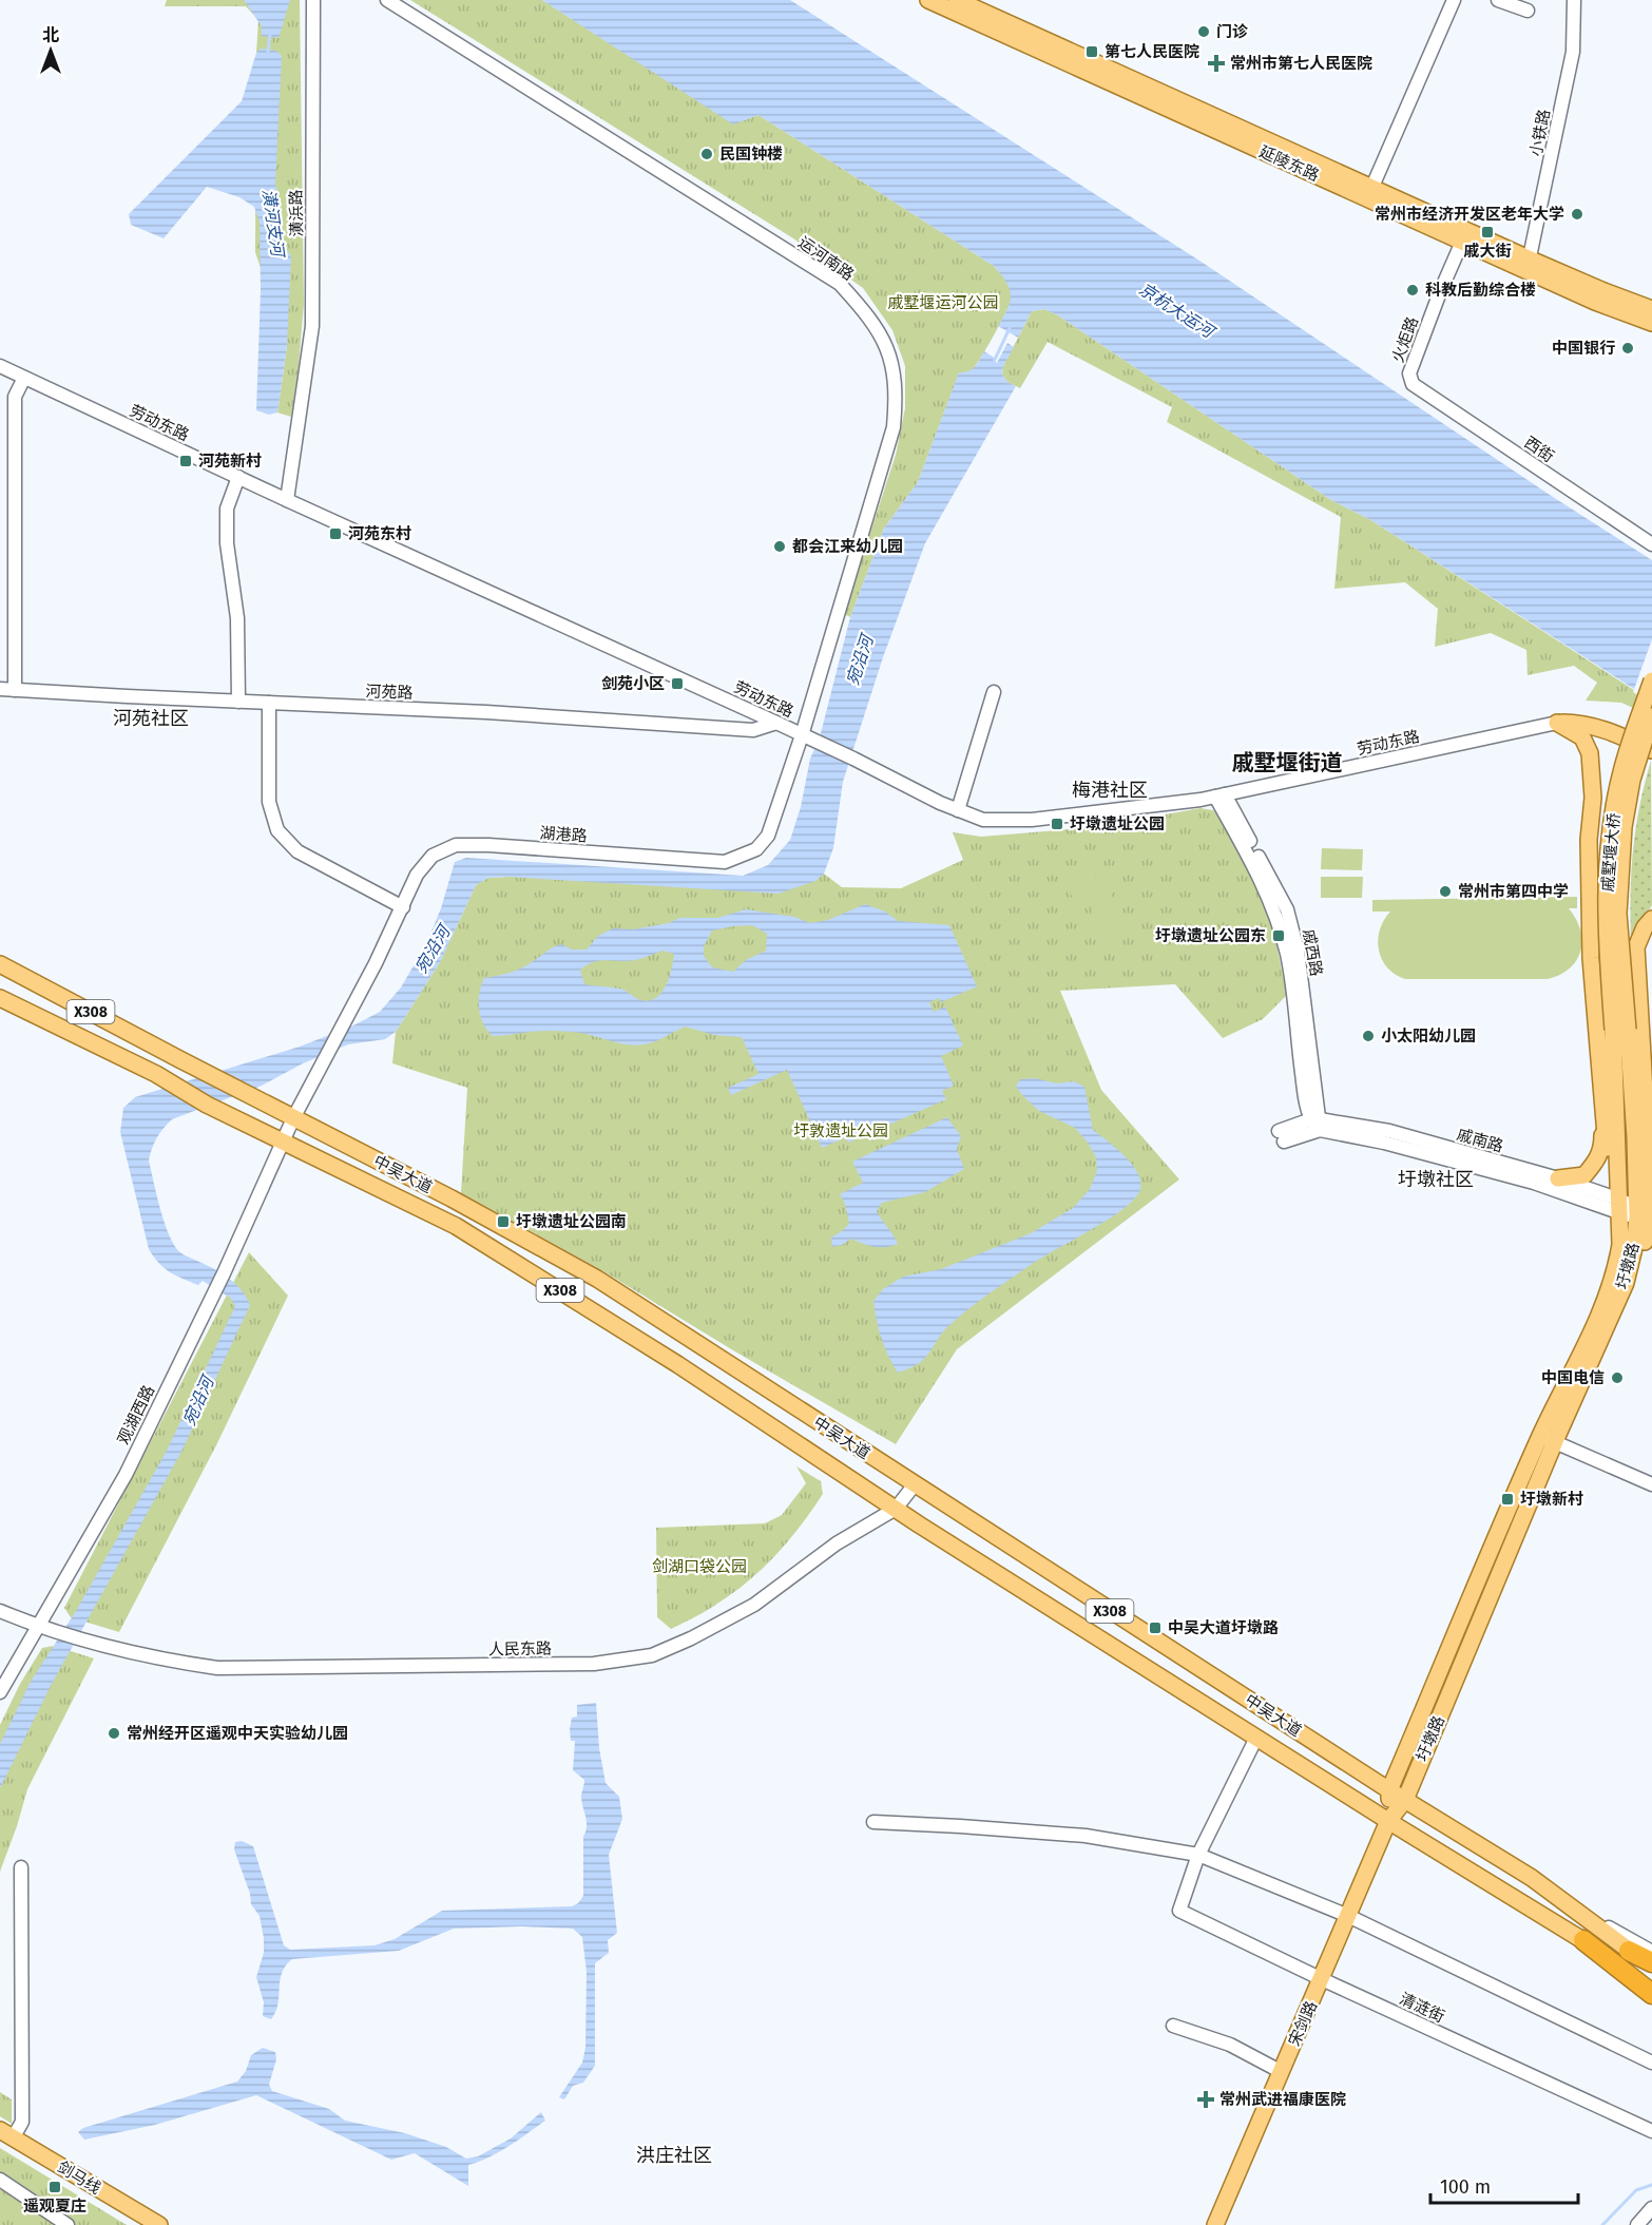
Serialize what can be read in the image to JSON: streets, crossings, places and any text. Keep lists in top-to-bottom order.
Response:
{
  "streets": {
    "main road": [
      "延陵东路",
      "戚墅堰大桥",
      "X308",
      "中吴大道",
      "圩墩路",
      "宋剑路",
      "剑马线"
    ],
    "street": [
      "小铁路",
      "潢浜路",
      "运河南路",
      "火炬路",
      "劳动东路",
      "西街",
      "河苑路",
      "湖港路",
      "戚西路",
      "戚南路",
      "观湖西路",
      "人民东路",
      "清涟街"
    ]
  },
  "crossings": [
    ["小铁路", "延陵东路"],
    ["延陵东路", "火炬路"],
    ["潢浜路", "劳动东路"],
    ["运河南路", "劳动东路"],
    ["运河南路", "湖港路"],
    ["火炬路", "西街"],
    ["劳动东路", "河苑路"],
    ["劳动东路", "湖港路"],
    ["劳动东路", "戚西路"],
    ["湖港路", "中吴大道"],
    ["戚墅堰大桥", "圩墩路"],
    ["戚西路", "戚南路"],
    ["戚南路", "圩墩路"],
    ["中吴大道", "圩墩路"],
    ["中吴大道", "观湖西路"],
    ["中吴大道", "人民东路"],
    ["中吴大道", "宋剑路"],
    ["圩墩路", "宋剑路"],
    ["观湖西路", "人民东路"],
    ["清涟街", "宋剑路"]
  ],
  "districts": [
    "河苑社区",
    "戚墅堰街道",
    "梅港社区",
    "圩墩社区",
    "洪庄社区"
  ],
  "water": ["潢河支河", "京杭大运河", "宛沿河"],
  "parks": ["戚墅堰运河公园", "圩敦遗址公园", "剑湖口袋公园"],
  "places": {
    "other": [
      "门诊",
      "民国钟楼",
      "常州市经济开发区老年大学",
      "科教后勤综合楼",
      "中国银行",
      "都会江来幼儿园",
      "常州市第四中学",
      "小太阳幼儿园",
      "中国电信",
      "常州经开区遥观中天实验幼儿园"
    ],
    "transit": [
      "第七人民医院",
      "戚大街",
      "河苑新村",
      "河苑东村",
      "剑苑小区",
      "圩墩遗址公园",
      "圩墩遗址公园东",
      "圩墩遗址公园南",
      "圩墩新村",
      "中吴大道圩墩路",
      "遥观夏庄"
    ],
    "health": ["常州市第七人民医院", "常州武进福康医院"]
  },
  "scale_bar": "100 m",
  "north": "top"
}
